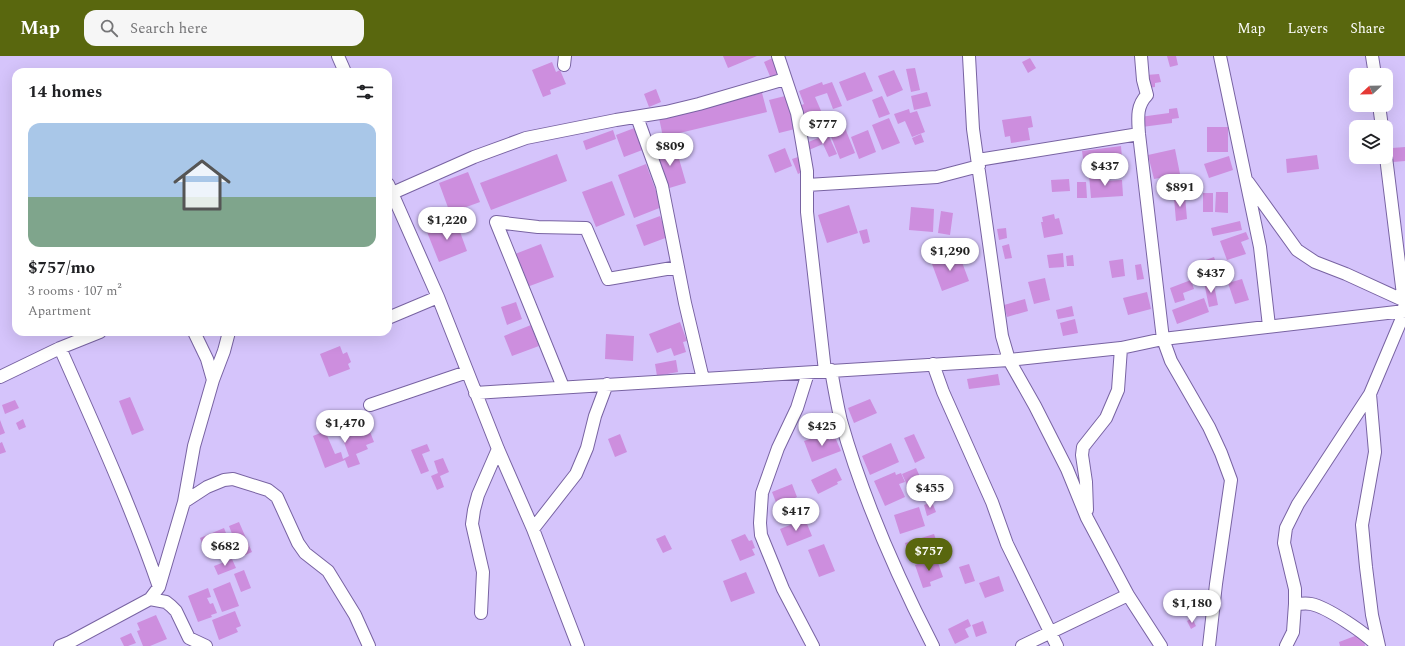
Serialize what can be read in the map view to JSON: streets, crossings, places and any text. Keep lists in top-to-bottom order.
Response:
{
  "north": "left",
  "page": {
    "header": "Map",
    "search": "Search here",
    "nav": ["Map", "Layers", "Share"],
    "heading": "14 homes",
    "price": [
      "$777",
      "$809",
      "$437",
      "$891",
      "$1,220",
      "$1,290",
      "$437",
      "$1,470",
      "$425",
      "$455",
      "$417",
      "$682",
      "$757",
      "$1,180"
    ],
    "list": [
      {
        "name": "$757/mo",
        "note": "3 rooms · 107 m² · Apartment"
      }
    ]
  }
}
